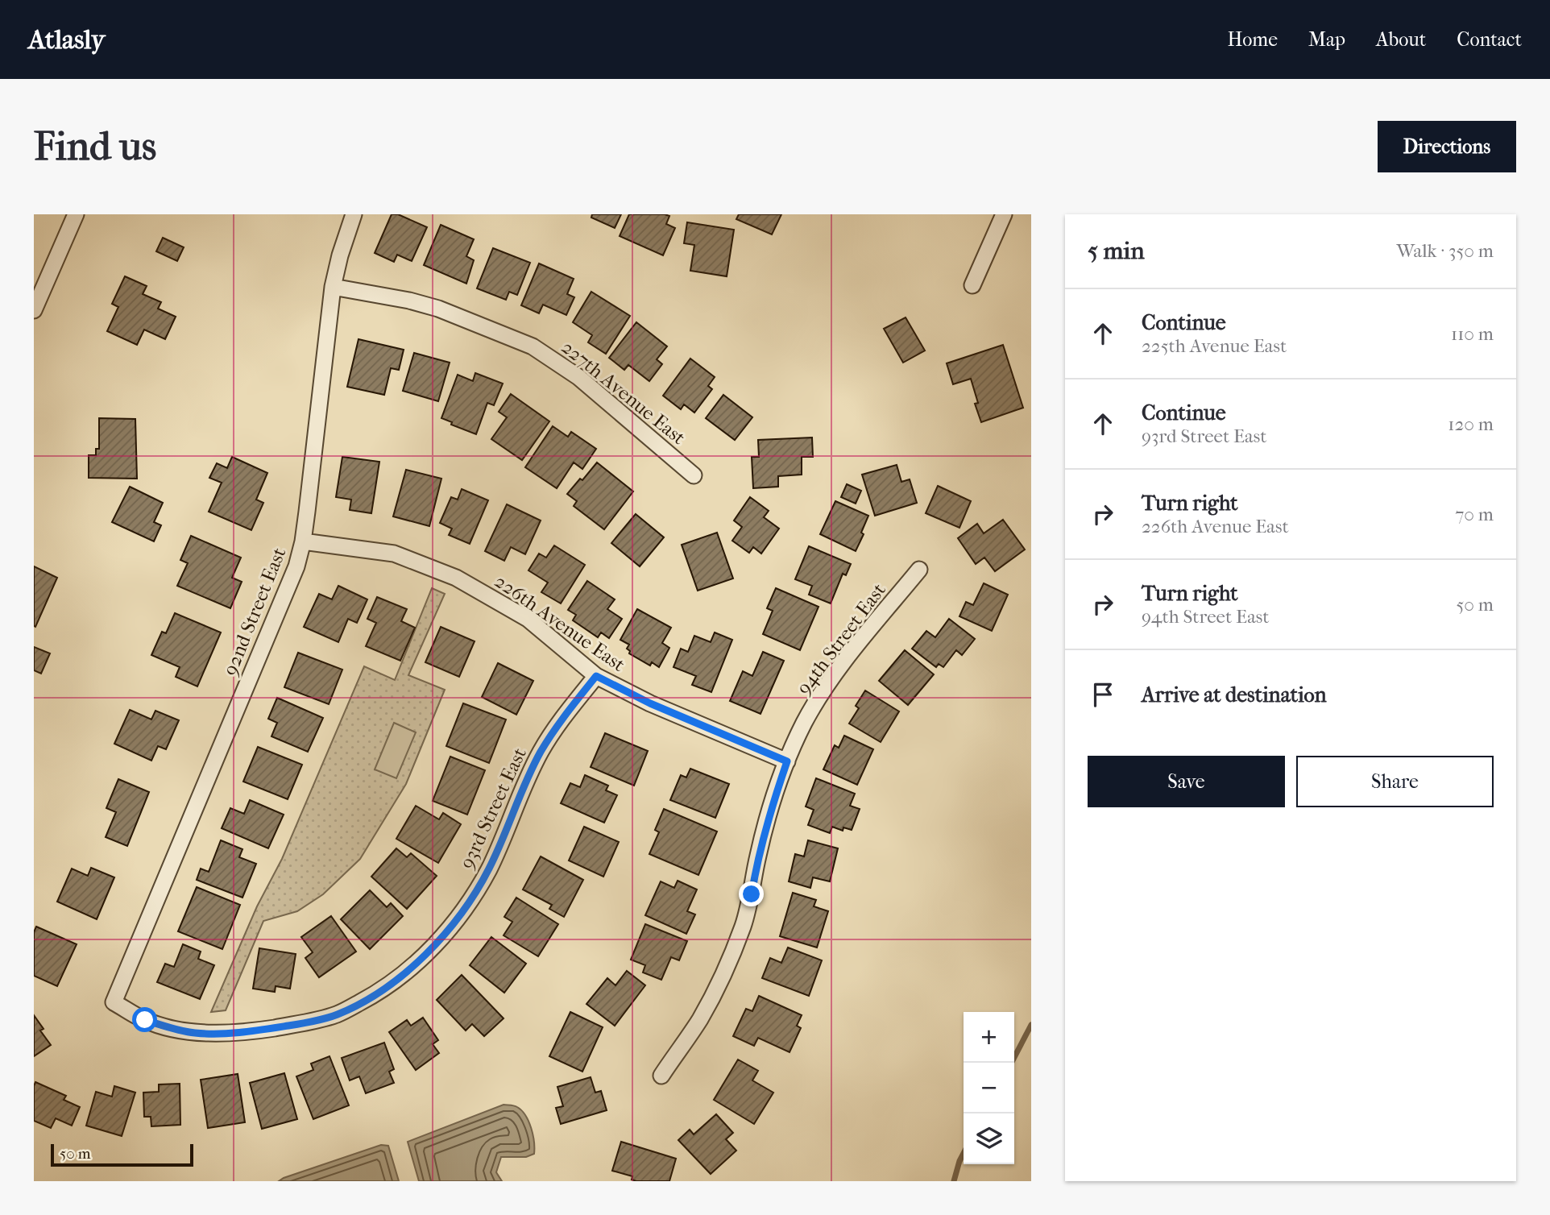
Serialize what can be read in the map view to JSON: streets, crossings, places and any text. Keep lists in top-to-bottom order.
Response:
{
  "streets": {
    "street": [
      "227th Avenue East",
      "92nd Street East",
      "226th Avenue East",
      "94th Street East",
      "93rd Street East"
    ]
  },
  "crossings": [
    ["227th Avenue East", "92nd Street East"],
    ["92nd Street East", "226th Avenue East"],
    ["92nd Street East", "93rd Street East"],
    ["226th Avenue East", "94th Street East"],
    ["226th Avenue East", "93rd Street East"]
  ],
  "scale_bar": "50 m",
  "page": {
    "header": "Atlasly",
    "nav": [
      "Home",
      "Map",
      "About",
      "Contact"
    ],
    "buttons": [
      "Directions",
      ["Save", "Share"]
    ],
    "title": "Find us",
    "heading": ["5 min", "Walk · 350 m"],
    "list": [
      ["Continue", "225th Avenue East", "110 m"],
      ["Continue", "93rd Street East", "120 m"],
      ["Turn right", "226th Avenue East", "70 m"],
      ["Turn right", "94th Street East", "50 m"],
      "Arrive at destination"
    ],
    "map_buttons": ["+", "−"],
    "scale": "50 m"
  }
}
